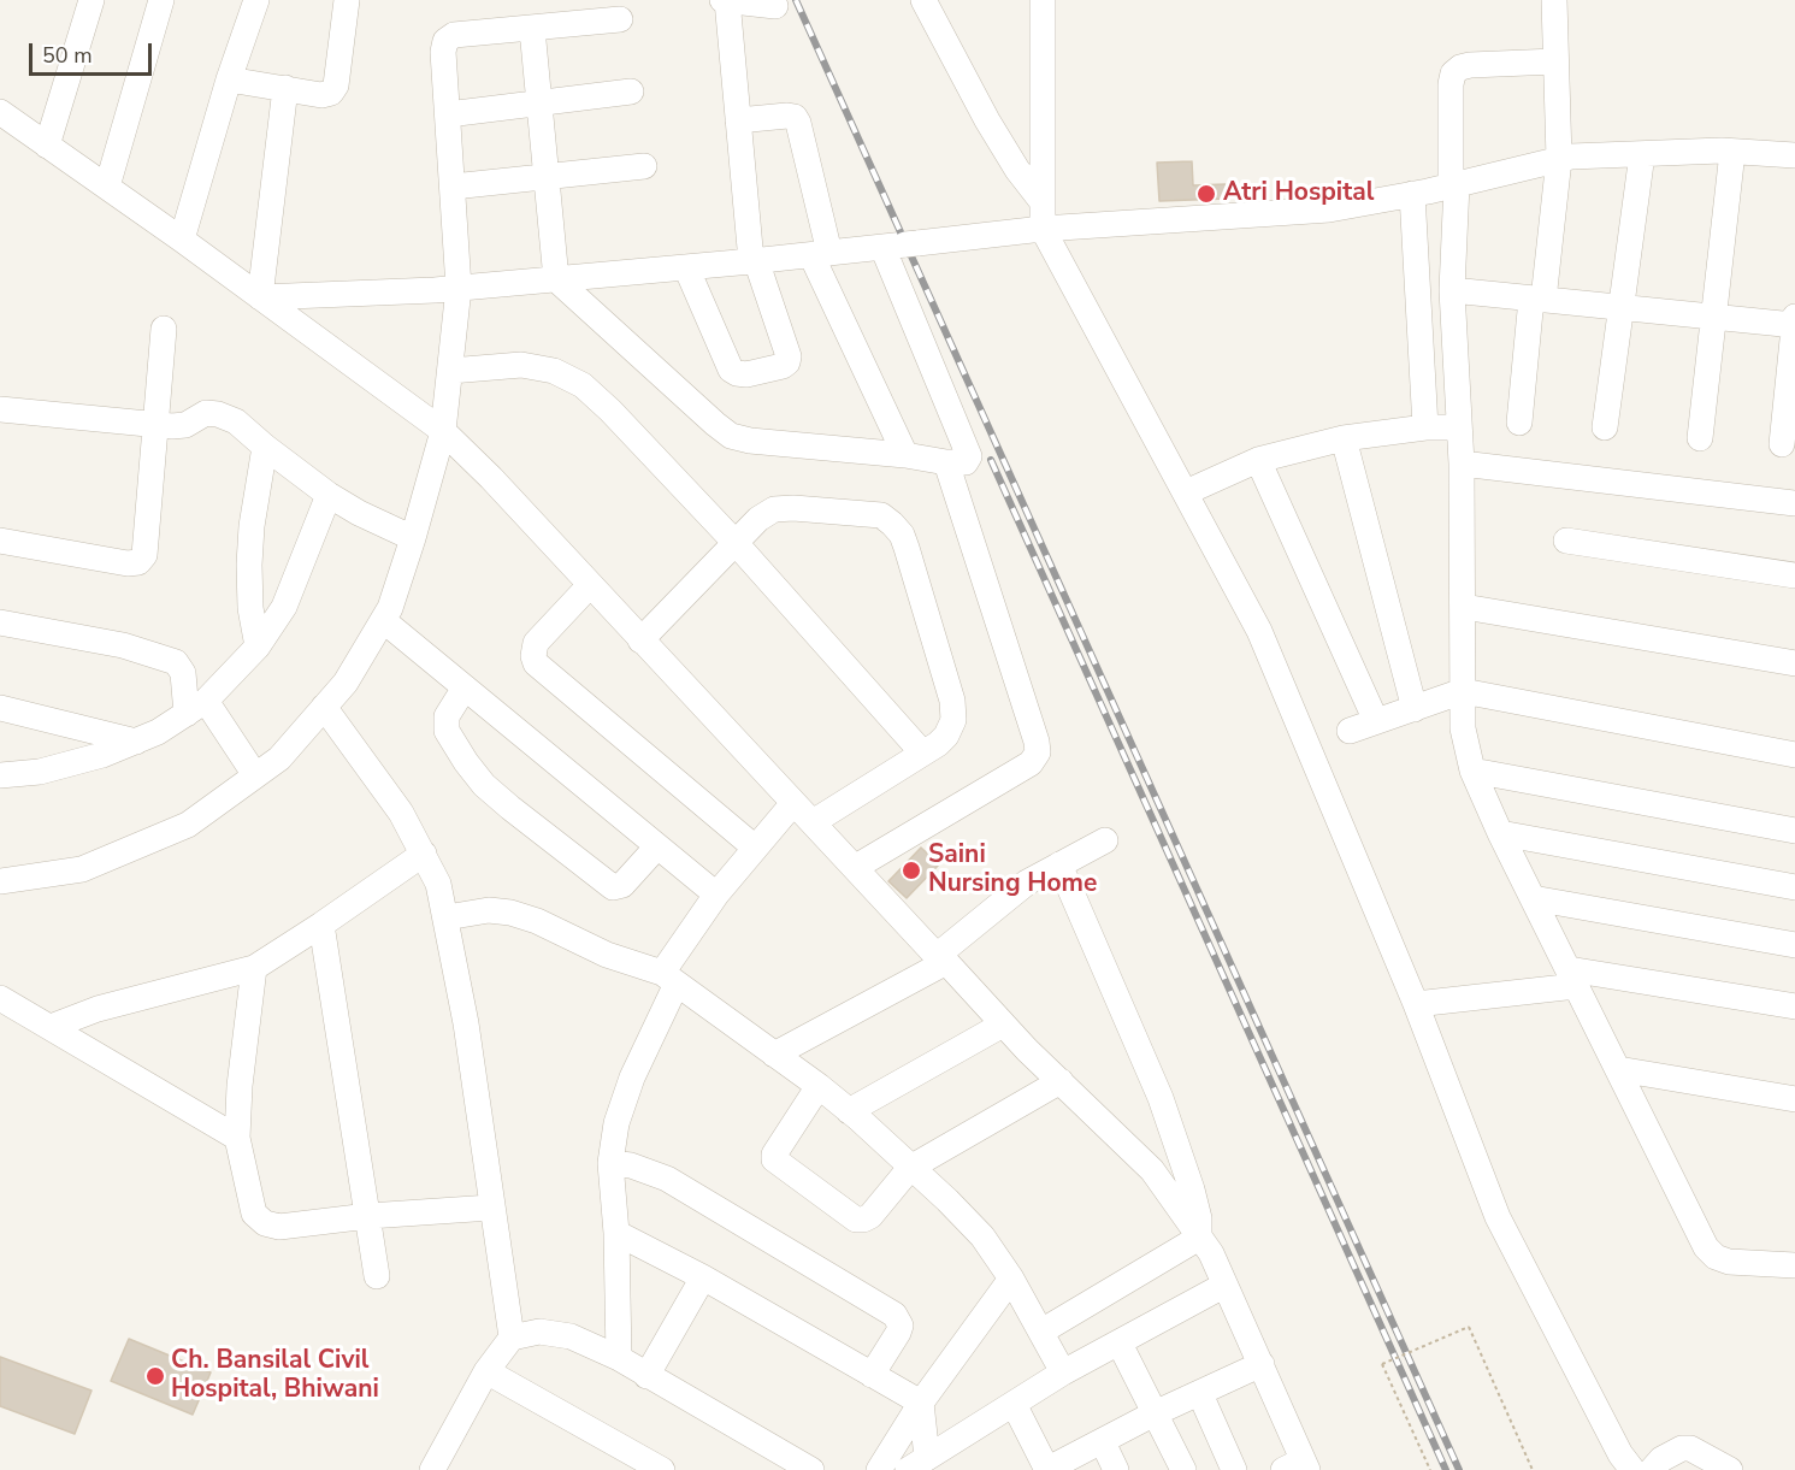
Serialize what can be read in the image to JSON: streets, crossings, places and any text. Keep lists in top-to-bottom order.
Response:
{
  "places": ["Atri Hospital", "Saini Nursing Home", "Ch. Bansilal Civil Hospital, Bhiwani"],
  "scale_bar": "50 m"
}
